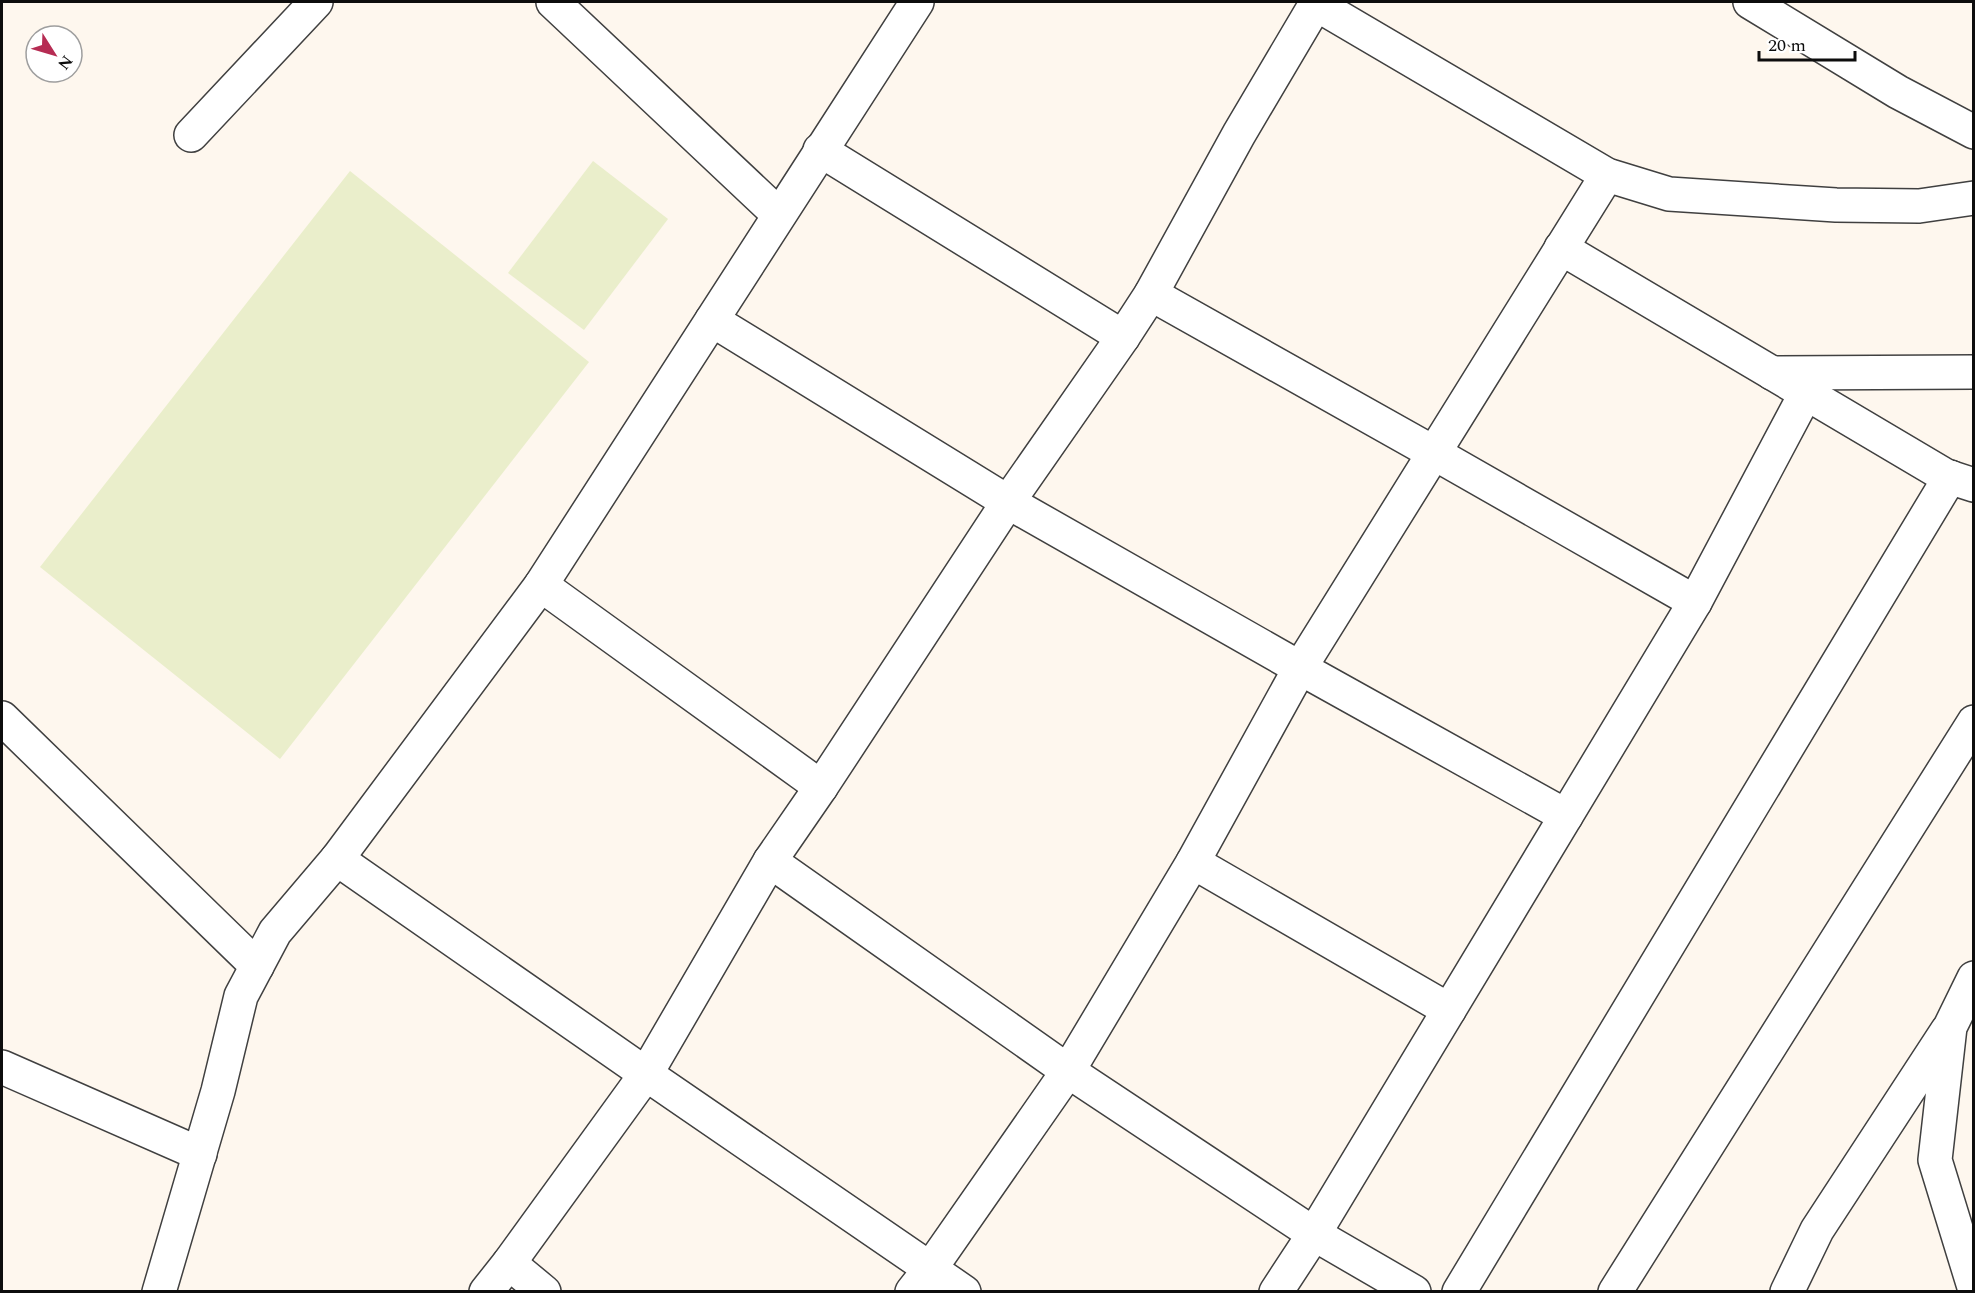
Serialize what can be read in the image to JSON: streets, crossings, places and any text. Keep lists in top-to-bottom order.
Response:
{
  "scale_bar": "20 m",
  "north": "bottom right"
}
